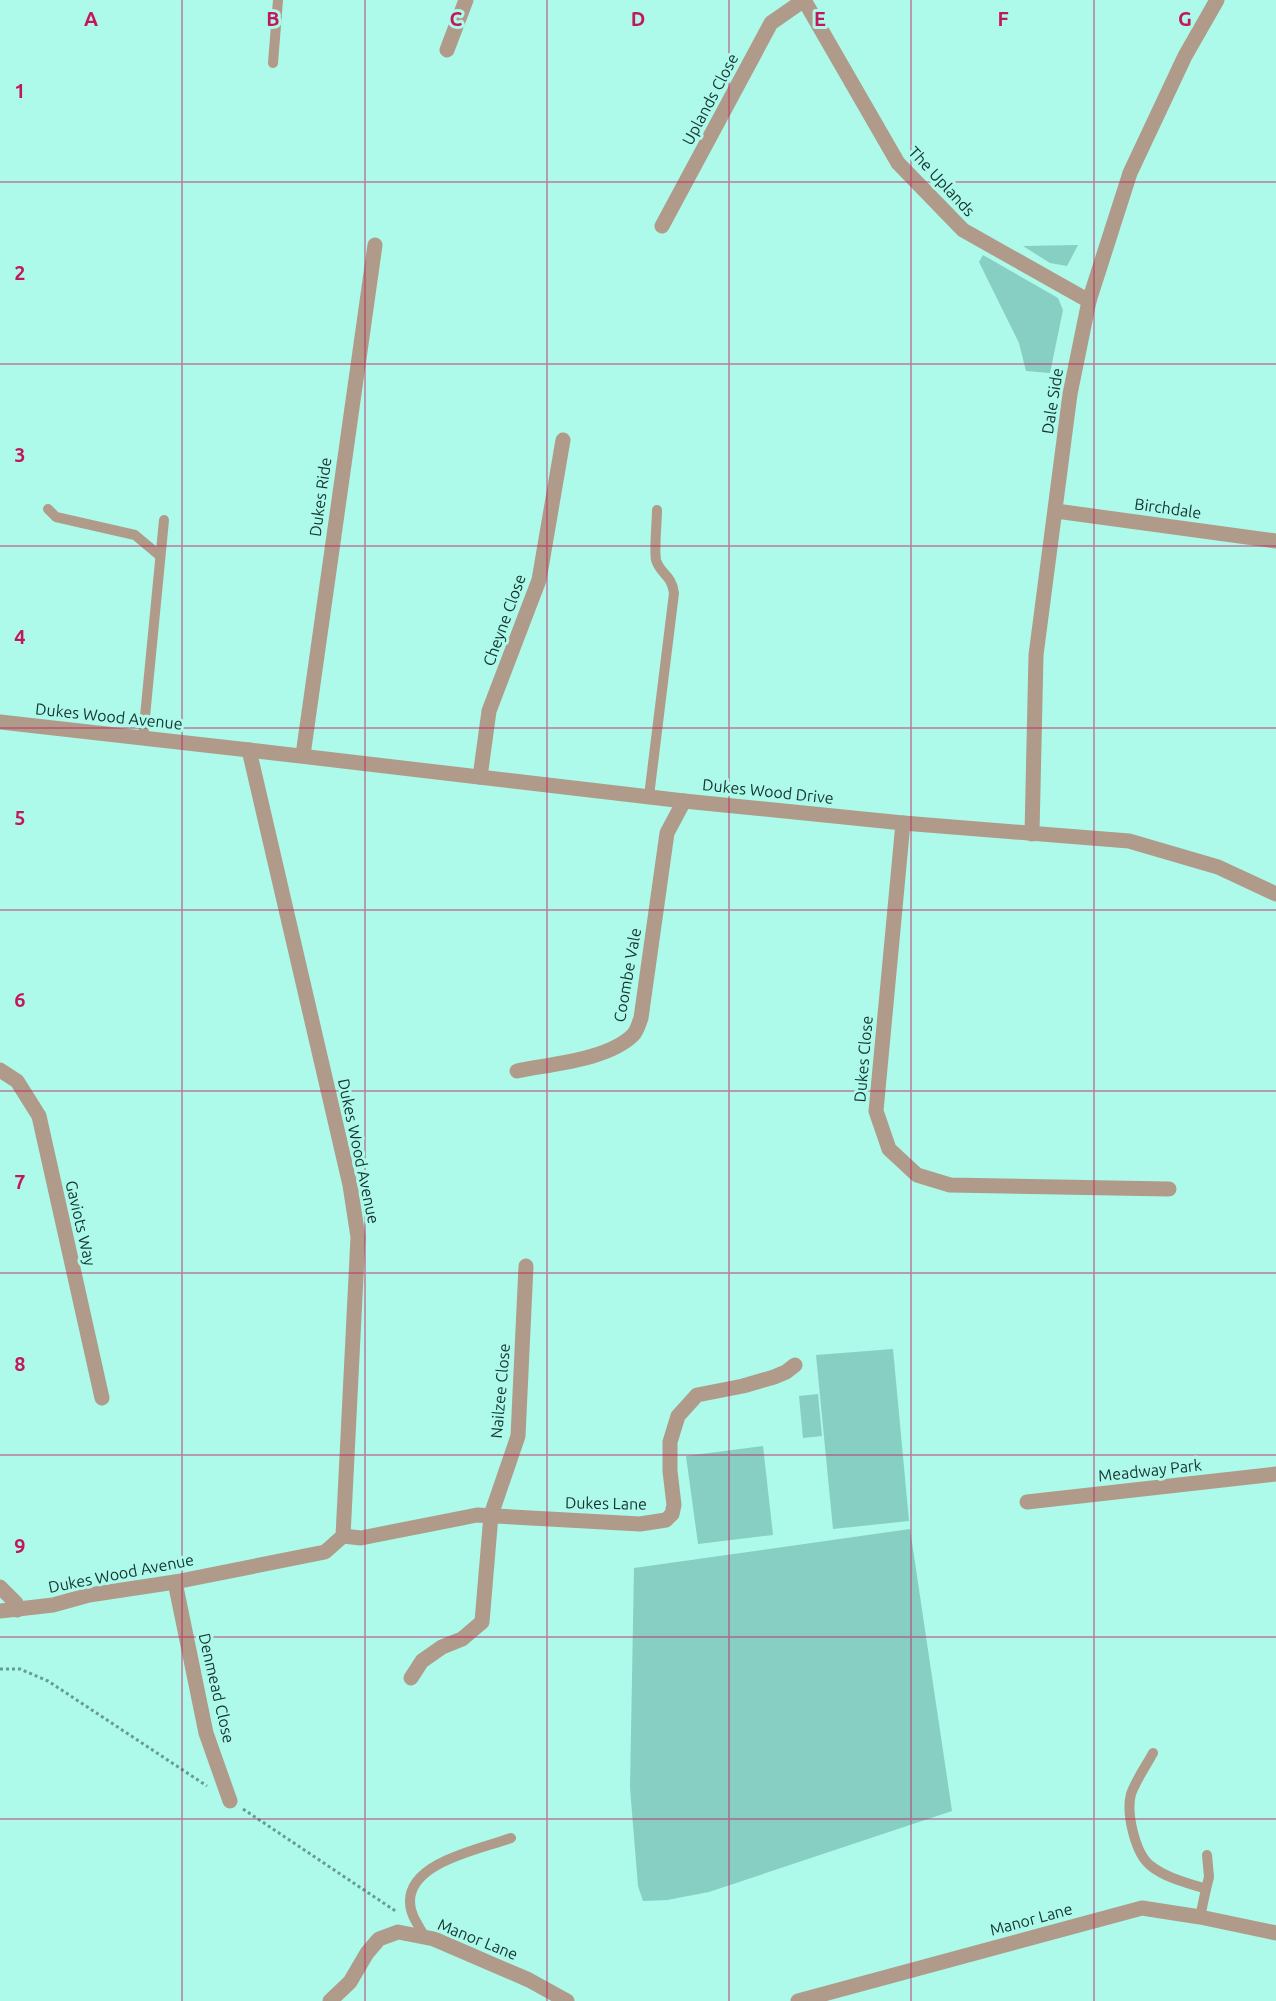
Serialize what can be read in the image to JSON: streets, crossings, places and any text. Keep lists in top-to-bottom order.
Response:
{
  "streets": {
    "street": [
      "Uplands Close",
      "The Uplands",
      "Dale Side",
      "Dukes Ride",
      "Birchdale",
      "Cheyne Close",
      "Dukes Wood Avenue",
      "Dukes Wood Drive",
      "Coombe Vale",
      "Dukes Close",
      "Gaviots Way",
      "Nailzee Close",
      "Meadway Park",
      "Dukes Lane",
      "Denmead Close",
      "Manor Lane"
    ]
  },
  "crossings": [
    ["Uplands Close", "The Uplands"],
    ["The Uplands", "Dale Side"],
    ["Dale Side", "Birchdale"],
    ["Dale Side", "Dukes Wood Drive"],
    ["Dukes Ride", "Dukes Wood Drive"],
    ["Cheyne Close", "Dukes Wood Drive"],
    ["Dukes Wood Avenue", "Dukes Wood Drive"],
    ["Dukes Wood Avenue", "Dukes Lane"],
    ["Dukes Wood Avenue", "Denmead Close"],
    ["Dukes Wood Drive", "Coombe Vale"],
    ["Dukes Wood Drive", "Dukes Close"],
    ["Nailzee Close", "Dukes Lane"]
  ],
  "grid": {
    "columns": [
      "A",
      "B",
      "C",
      "D",
      "E",
      "F",
      "G"
    ],
    "rows": [
      "1",
      "2",
      "3",
      "4",
      "5",
      "6",
      "7",
      "8",
      "9"
    ]
  }
}
